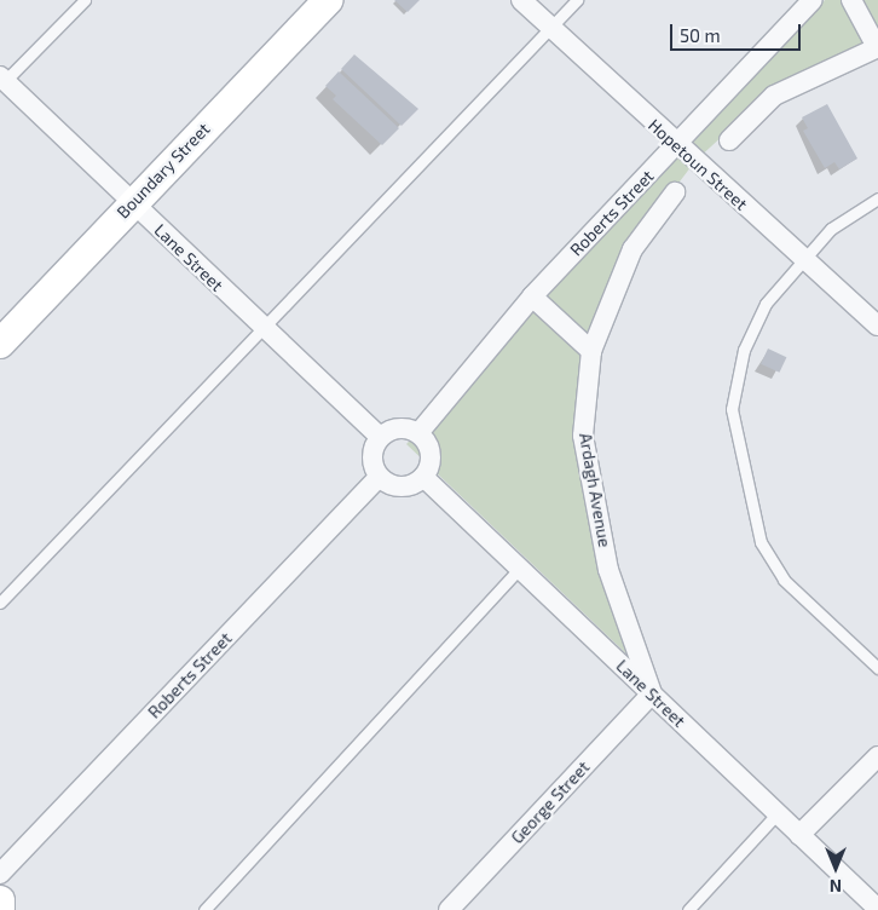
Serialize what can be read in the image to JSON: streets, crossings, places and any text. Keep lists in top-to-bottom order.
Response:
{
  "streets": {
    "street": [
      "Hopetoun Street",
      "Boundary Street",
      "Roberts Street",
      "Lane Street",
      "Ardagh Avenue",
      "George Street"
    ]
  },
  "crossings": [
    ["Hopetoun Street", "Roberts Street"],
    ["Boundary Street", "Lane Street"],
    ["Roberts Street", "Lane Street"],
    ["Lane Street", "Ardagh Avenue"],
    ["Lane Street", "George Street"],
    ["Ardagh Avenue", "George Street"]
  ],
  "scale_bar": "50 m",
  "north": "bottom"
}
